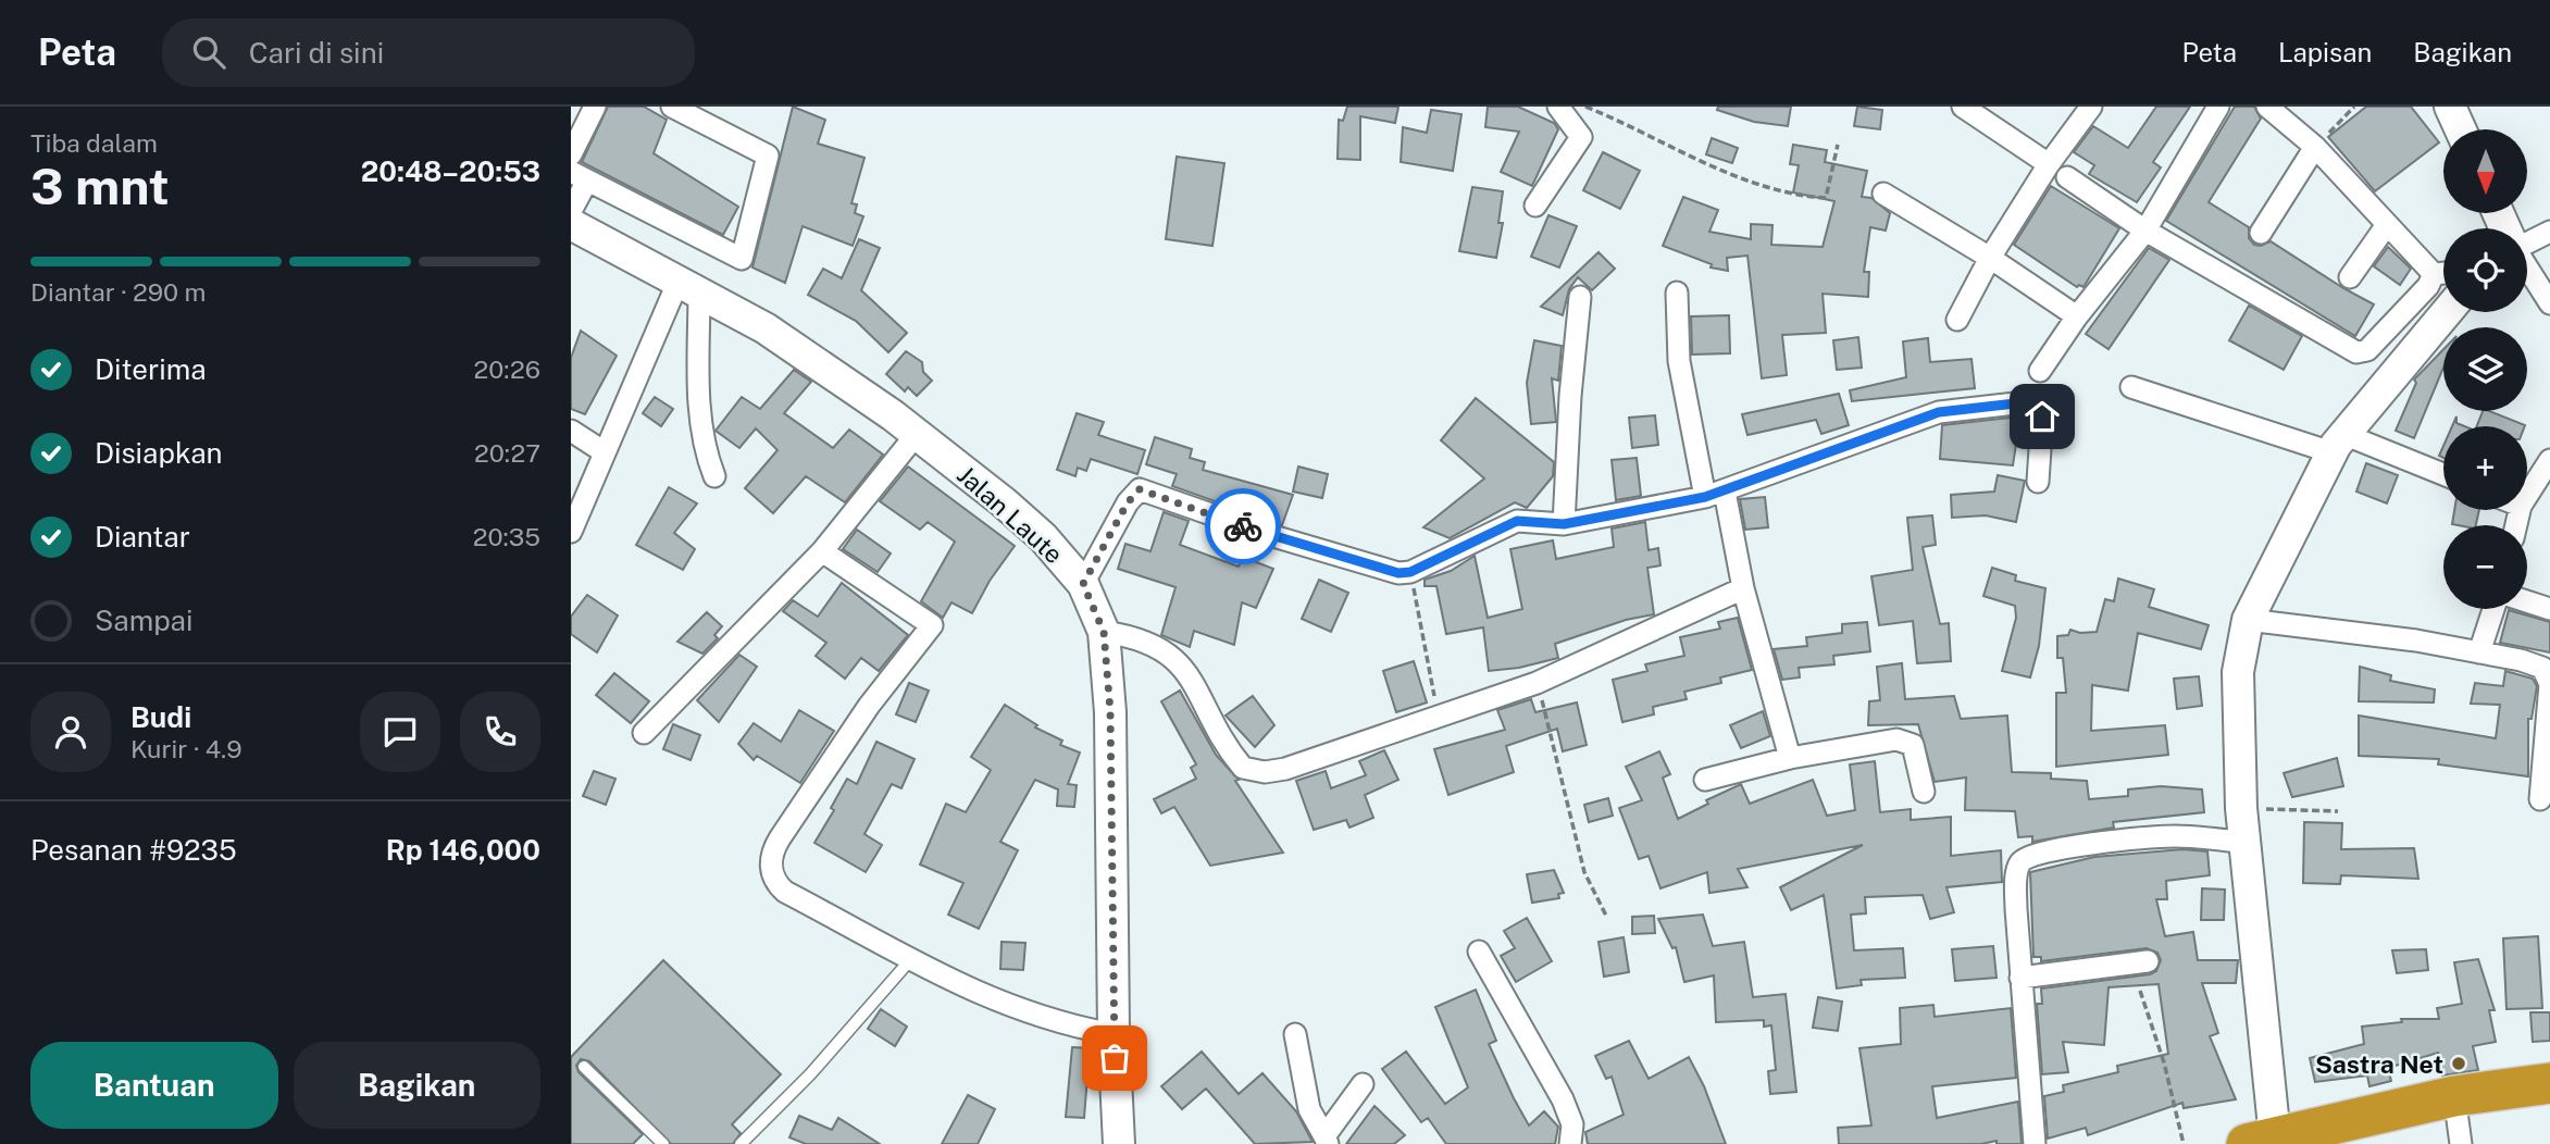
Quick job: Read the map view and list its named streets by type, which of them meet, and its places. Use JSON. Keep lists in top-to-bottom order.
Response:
{
  "streets": {
    "street": ["Jalan Laute"]
  },
  "places": ["Sastra Net"],
  "north": "bottom",
  "page": {
    "header": "Peta",
    "search": "Cari di sini",
    "nav": ["Peta", "Lapisan", "Bagikan"],
    "heading": ["3 mnt", "Tiba dalam", "20:48–20:53"],
    "panel": [
      "Budi",
      "Kurir · 4.9",
      "Pesanan #9235",
      "Rp 146,000"
    ],
    "map_buttons": ["+", "−"],
    "bar": "Diantar · 290 m",
    "list": [
      ["Diterima", "20:26"],
      ["Disiapkan", "20:27"],
      ["Diantar", "20:35"],
      "Sampai"
    ],
    "buttons": ["Bantuan", "Bagikan"]
  }
}
